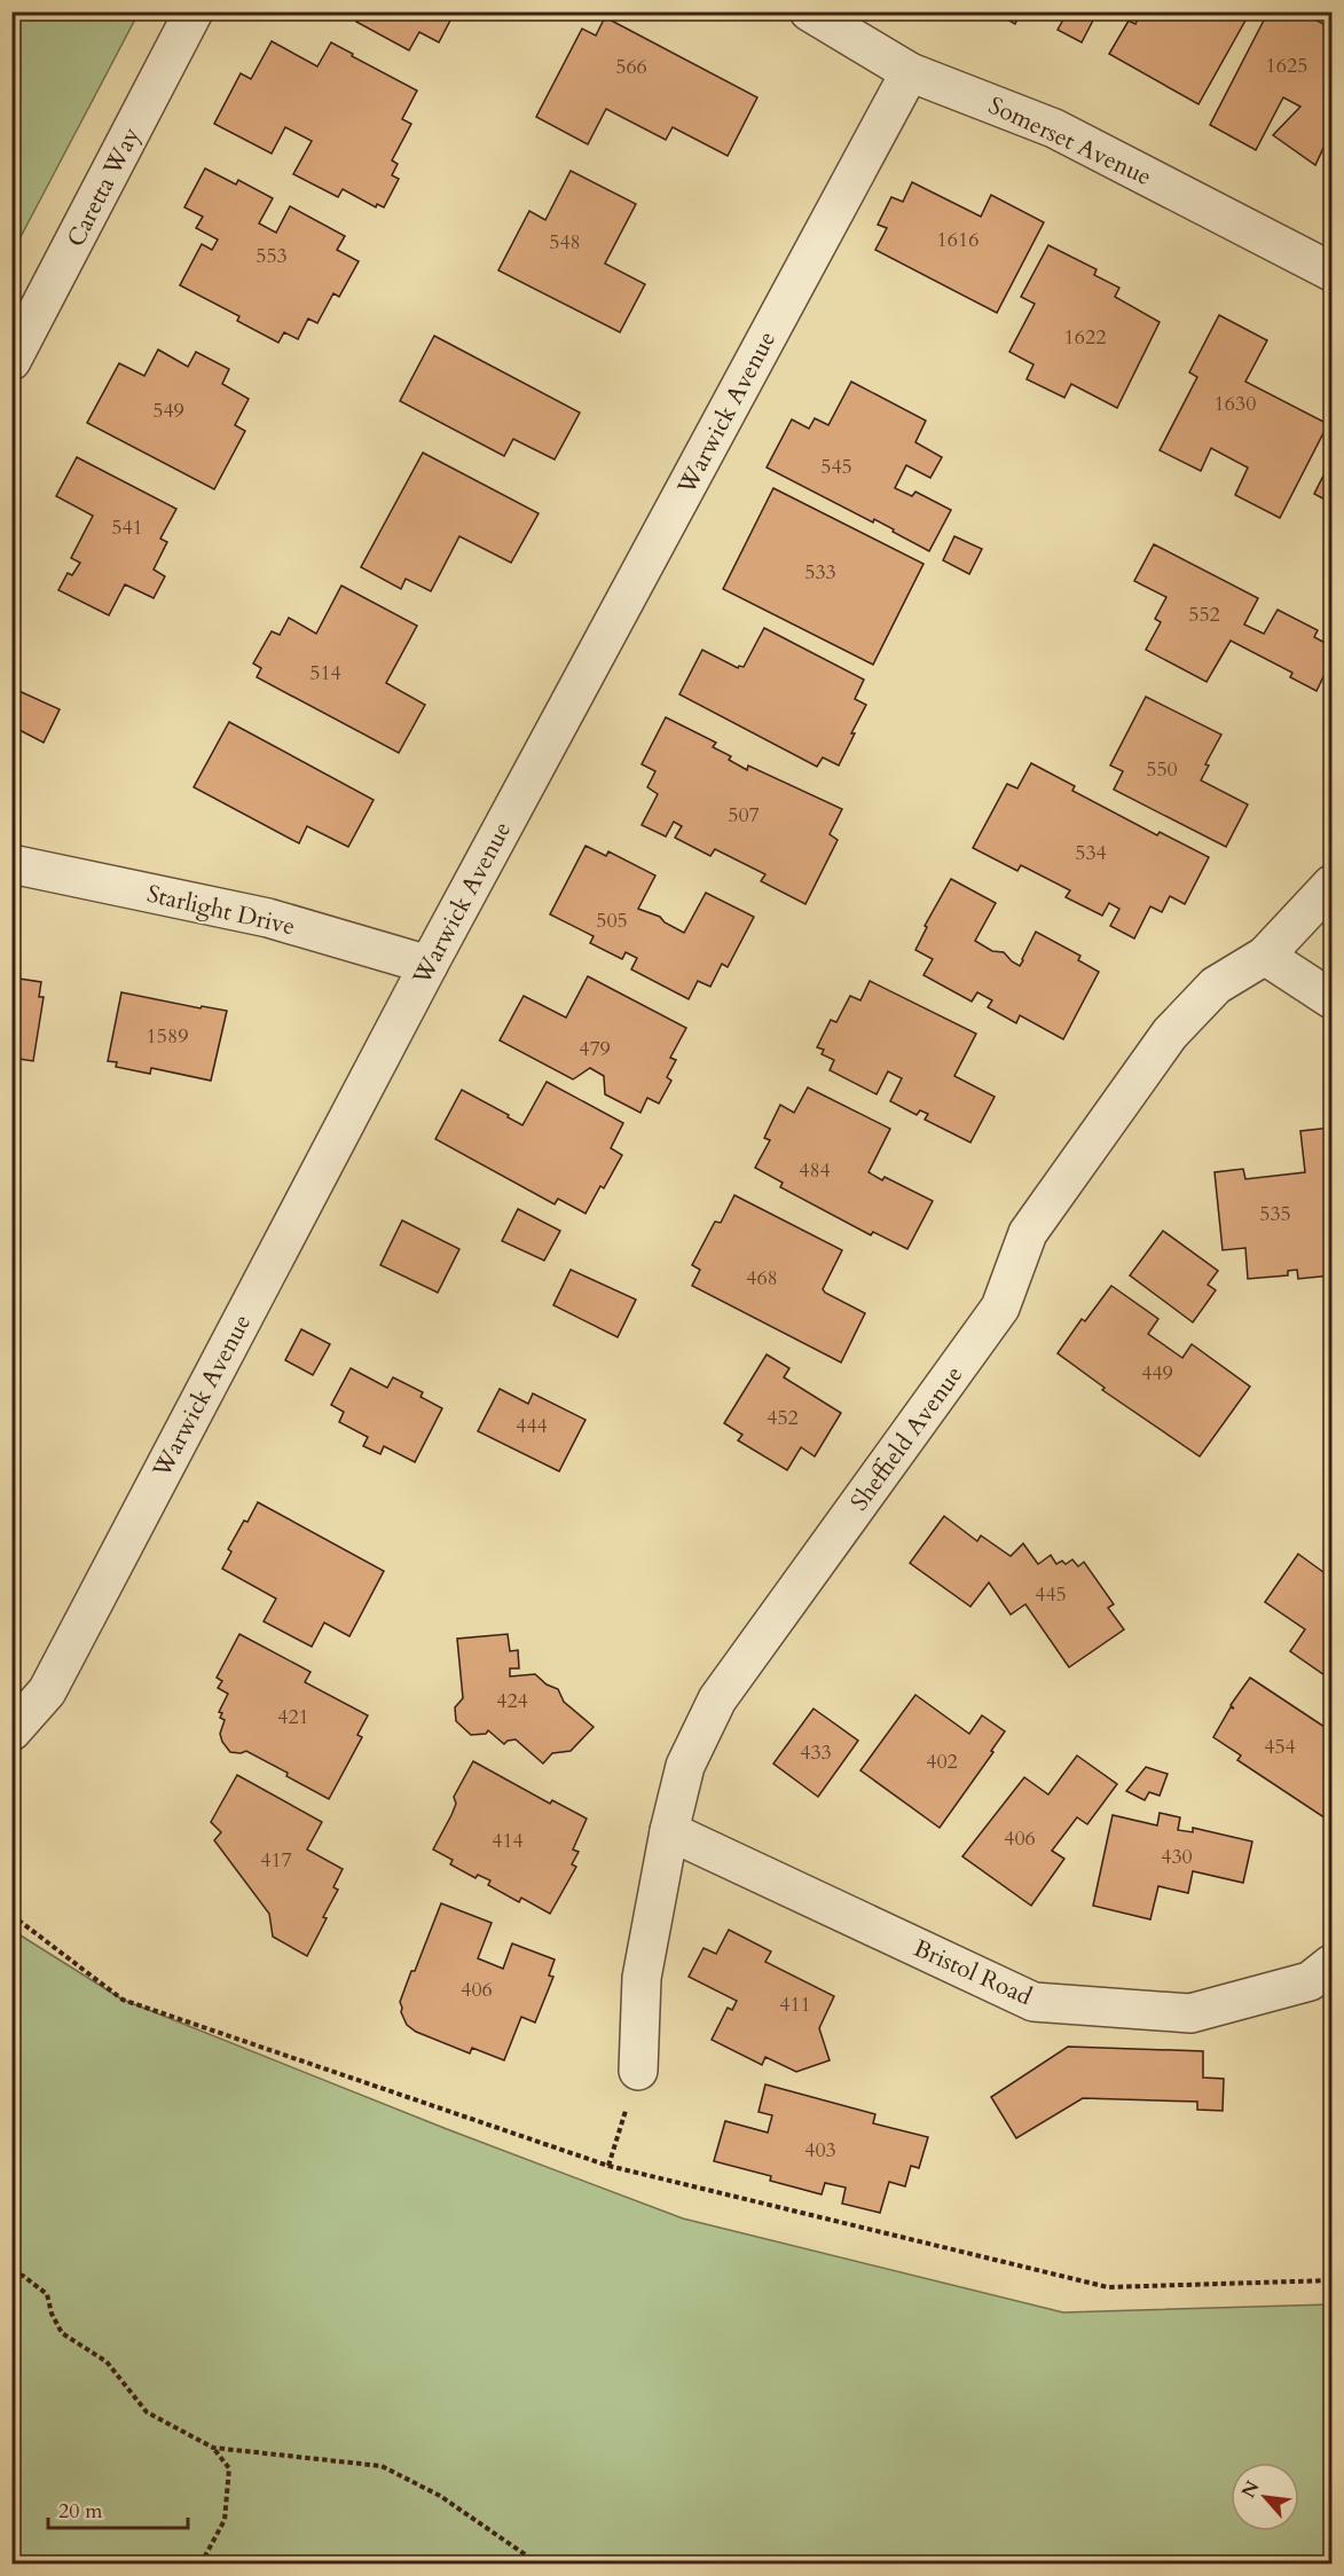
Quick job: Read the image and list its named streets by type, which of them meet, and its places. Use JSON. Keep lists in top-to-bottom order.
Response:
{
  "streets": {
    "street": [
      "Somerset Avenue",
      "Caretta Way",
      "Warwick Avenue",
      "Starlight Drive",
      "Sheffield Avenue",
      "Bristol Road"
    ]
  },
  "crossings": [
    ["Somerset Avenue", "Warwick Avenue"],
    ["Warwick Avenue", "Starlight Drive"],
    ["Sheffield Avenue", "Bristol Road"]
  ],
  "house_numbers": [
    "1625",
    "566",
    "1616",
    "548",
    "553",
    "1622",
    "1630",
    "549",
    "545",
    "541",
    "533",
    "552",
    "514",
    "550",
    "507",
    "534",
    "505",
    "1589",
    "479",
    "484",
    "535",
    "468",
    "449",
    "452",
    "444",
    "445",
    "424",
    "421",
    "454",
    "433",
    "402",
    "406",
    "414",
    "430",
    "417",
    "406",
    "411",
    "403"
  ],
  "scale_bar": "20 m",
  "north": "top left"
}
